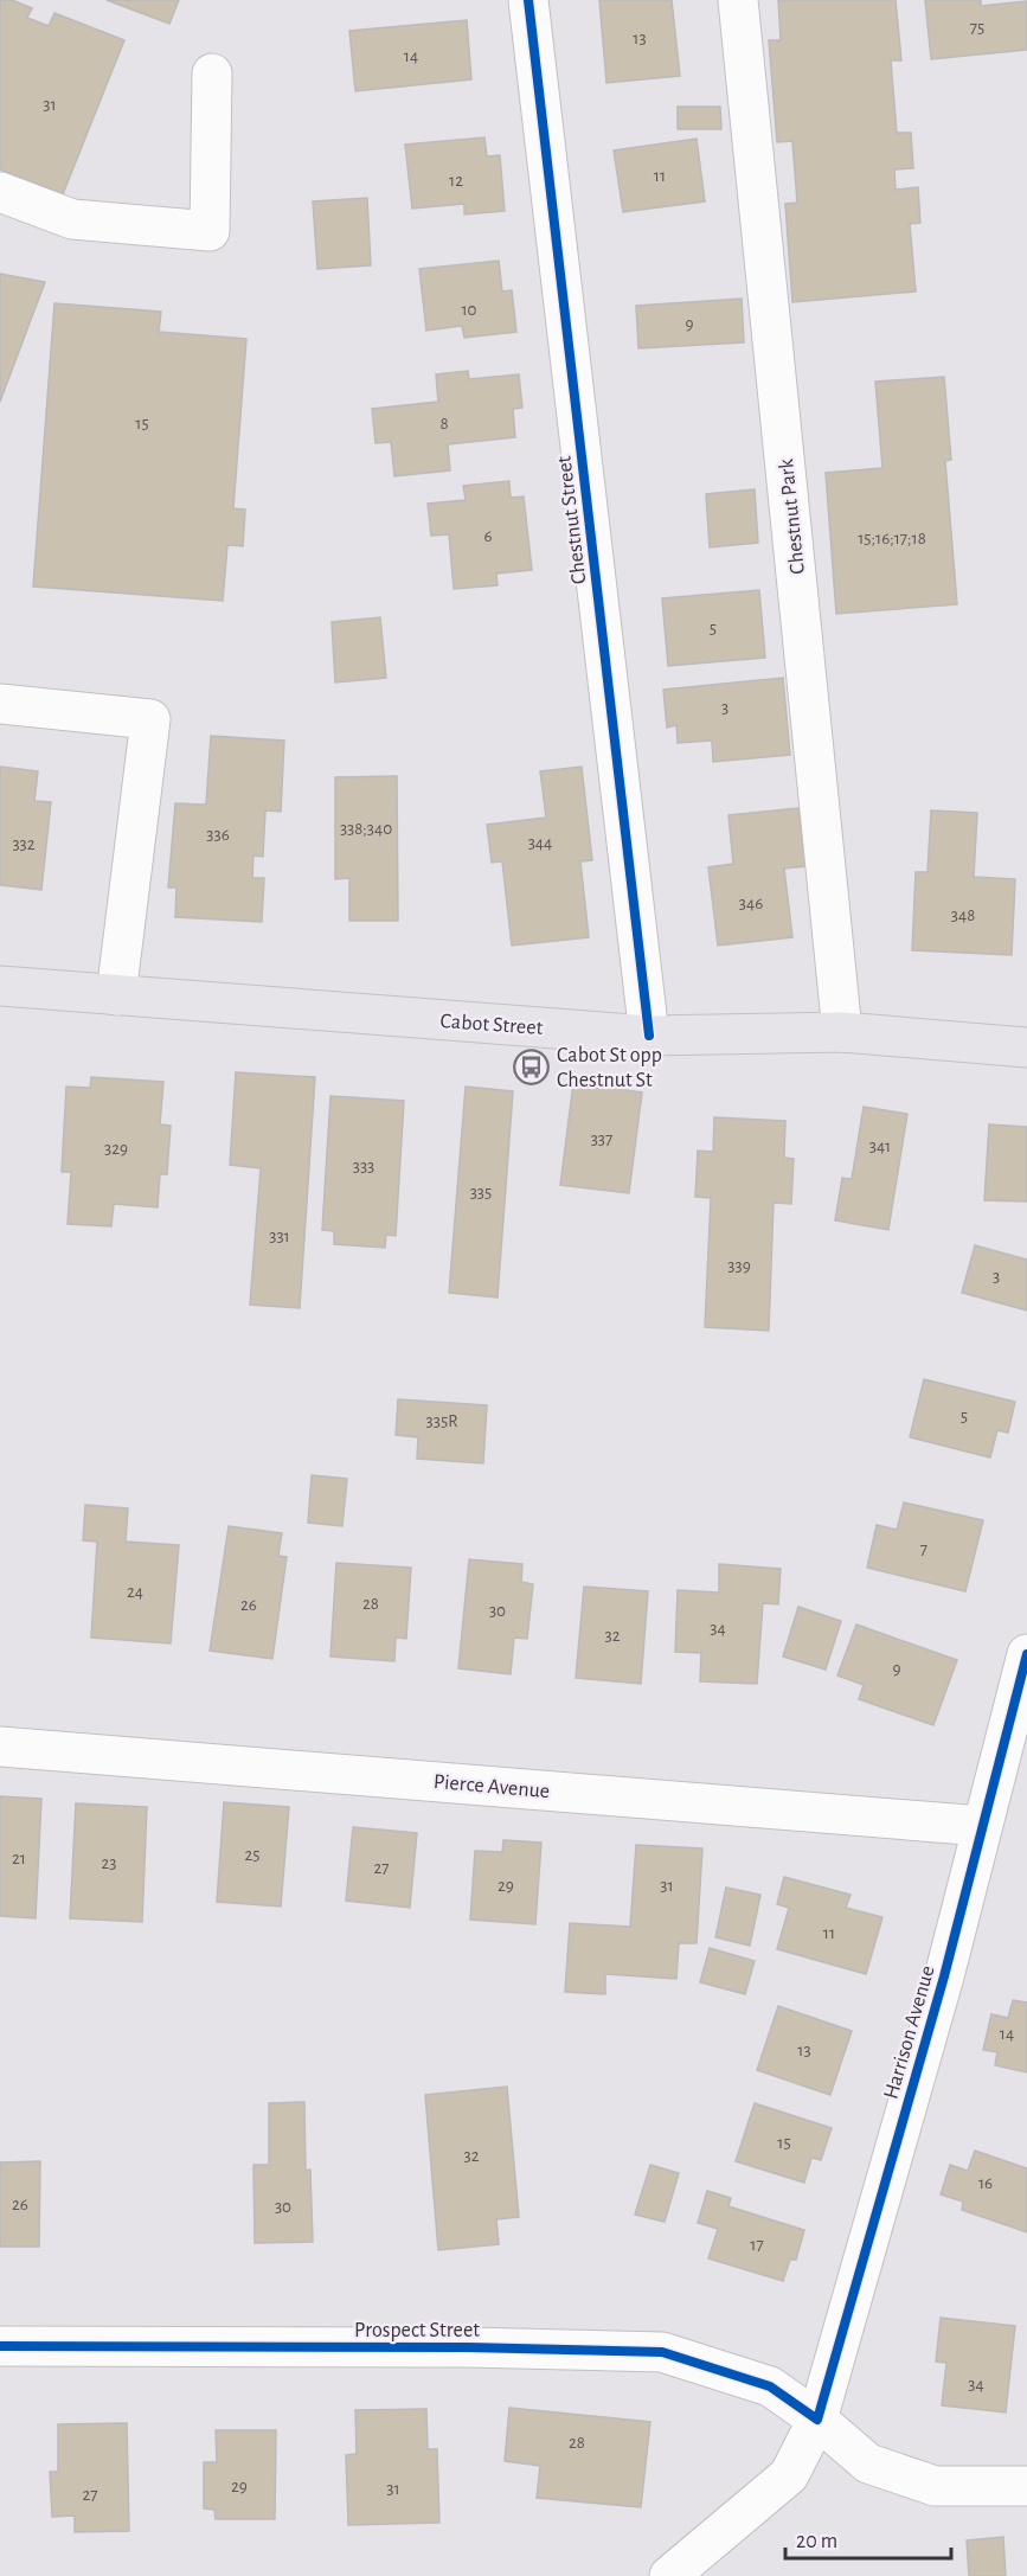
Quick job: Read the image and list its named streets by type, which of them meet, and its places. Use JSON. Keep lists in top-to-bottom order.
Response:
{
  "streets": {
    "main road": ["Cabot Street"],
    "street": [
      "Chestnut Park",
      "Chestnut Street",
      "Pierce Avenue",
      "Harrison Avenue",
      "Prospect Street"
    ]
  },
  "crossings": [
    ["Chestnut Park", "Cabot Street"],
    ["Chestnut Street", "Cabot Street"],
    ["Pierce Avenue", "Harrison Avenue"],
    ["Harrison Avenue", "Prospect Street"]
  ],
  "places": {
    "bus stop": ["Cabot St opp Chestnut St"]
  },
  "house_numbers": [
    "75",
    "13",
    "14",
    "31",
    "11",
    "12",
    "10",
    "9",
    "15",
    "8",
    "6",
    "15;16;17;18",
    "5",
    "3",
    "338;340",
    "336",
    "344",
    "332",
    "346",
    "348",
    "337",
    "341",
    "329",
    "333",
    "335",
    "331",
    "339",
    "3",
    "5",
    "335R",
    "7",
    "24",
    "28",
    "26",
    "30",
    "34",
    "32",
    "9",
    "25",
    "21",
    "23",
    "27",
    "29",
    "31",
    "11",
    "14",
    "13",
    "15",
    "32",
    "16",
    "26",
    "30",
    "17",
    "34",
    "28",
    "29",
    "31",
    "27"
  ],
  "scale_bar": "20 m"
}
